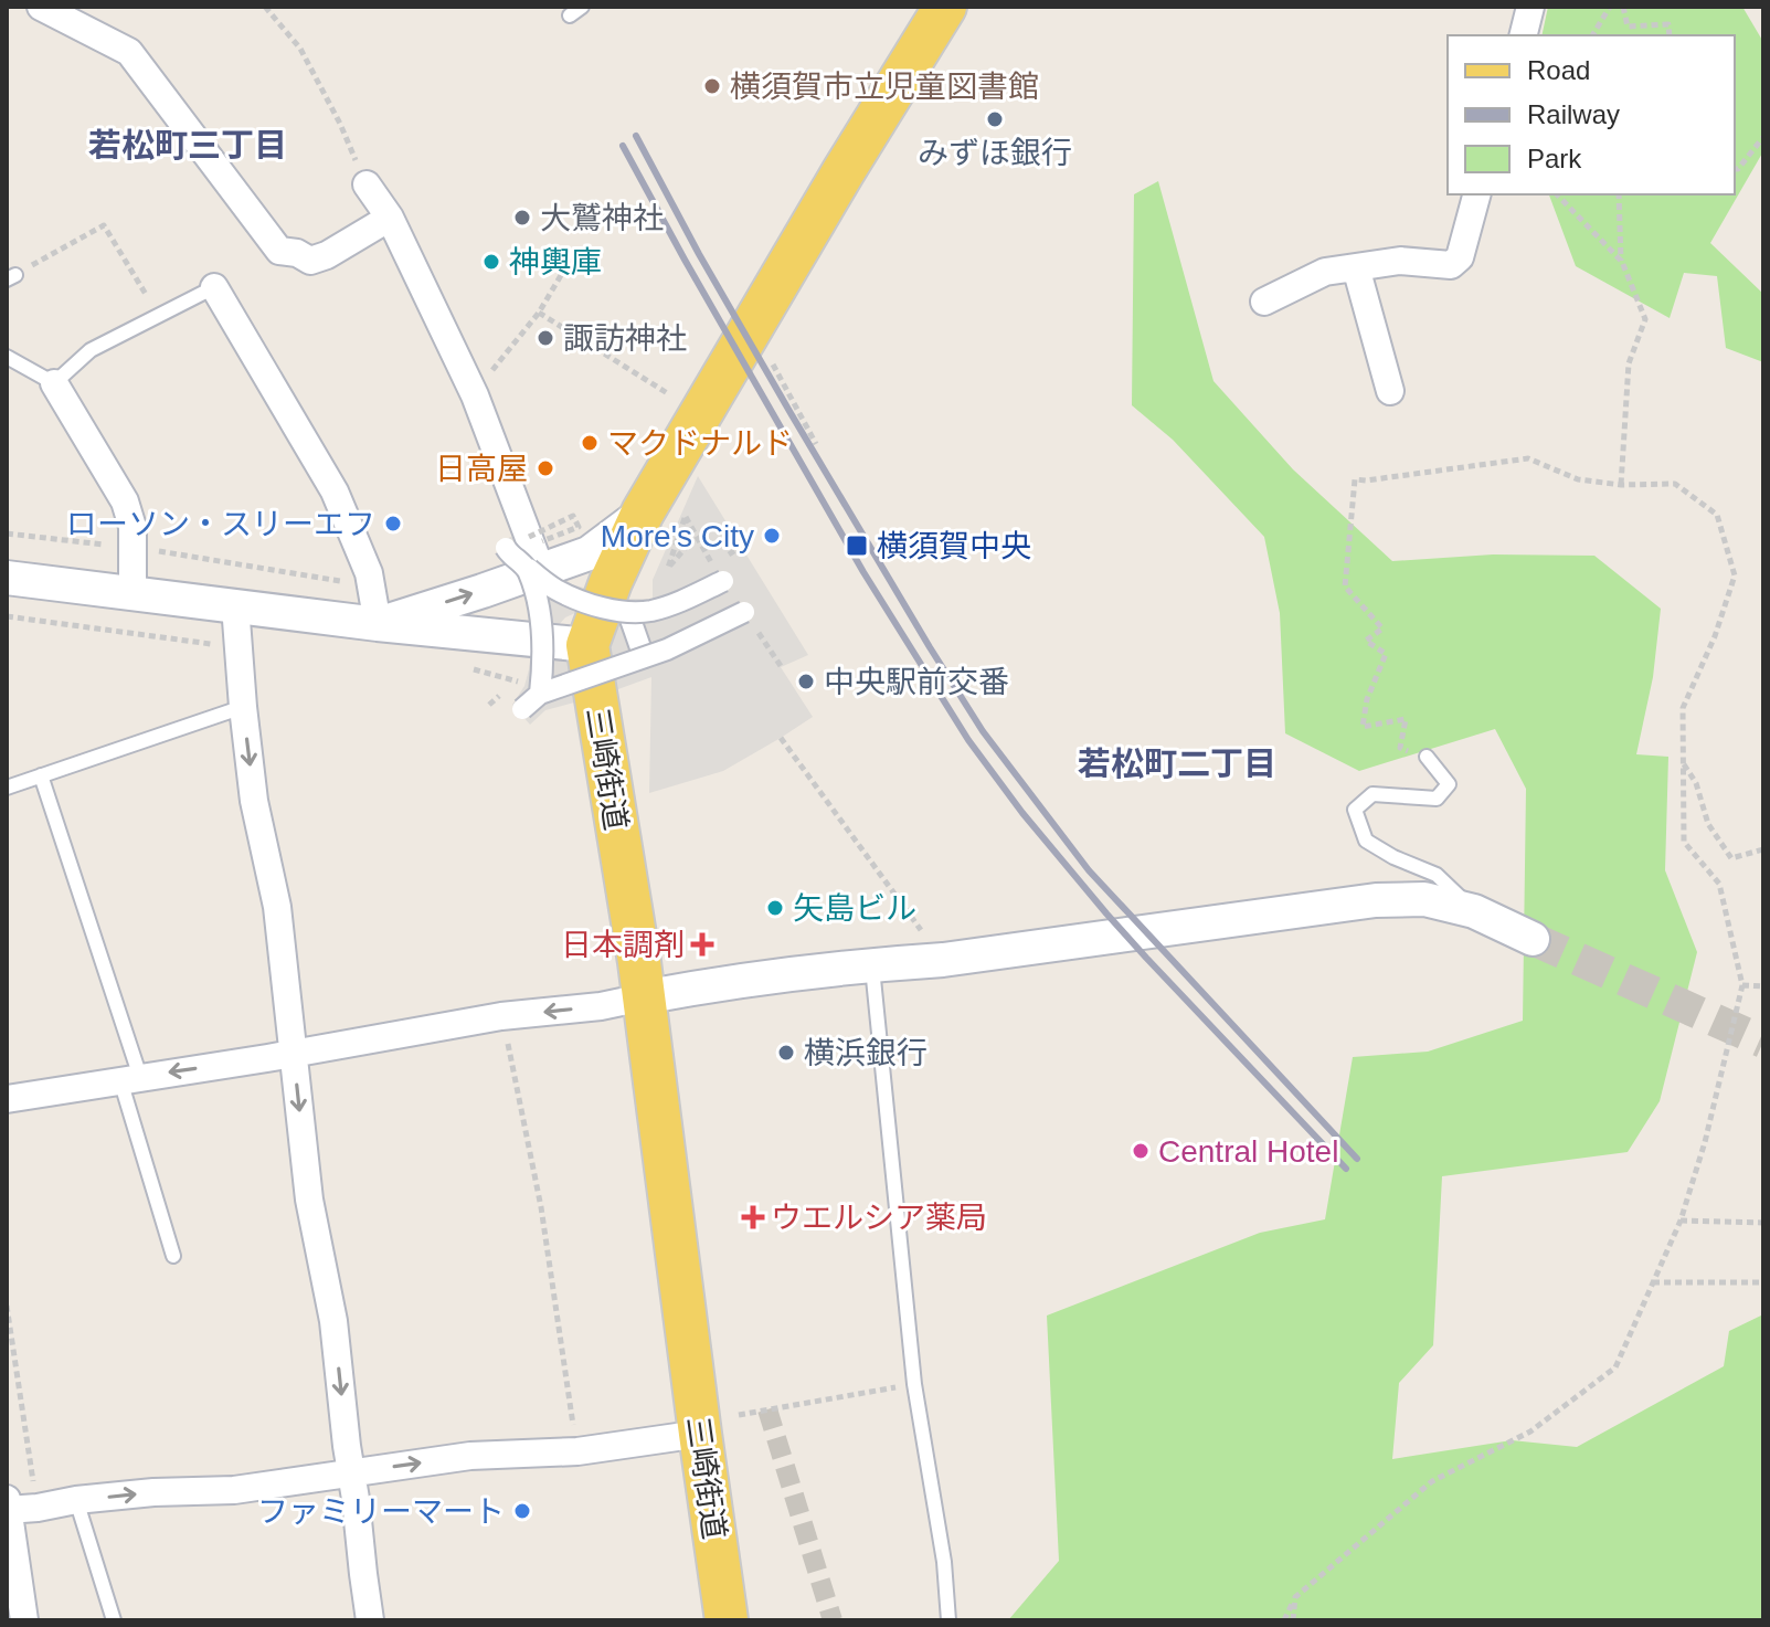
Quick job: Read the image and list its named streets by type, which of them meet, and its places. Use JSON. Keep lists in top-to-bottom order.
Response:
{
  "streets": {
    "main road": ["三崎街道"]
  },
  "districts": ["若松町三丁目", "若松町二丁目"],
  "places": {
    "other": [
      "横須賀市立児童図書館",
      "みずほ銀行",
      "大鷲神社",
      "神輿庫",
      "諏訪神社",
      "マクドナルド",
      "日高屋",
      "ローソン・スリーエフ",
      "More's City",
      "中央駅前交番",
      "矢島ビル",
      "横浜銀行",
      "Central Hotel",
      "ファミリーマート"
    ],
    "transit": ["横須賀中央"],
    "health": ["日本調剤", "ウエルシア薬局"]
  },
  "legend": ["Road", "Railway", "Park"]
}
